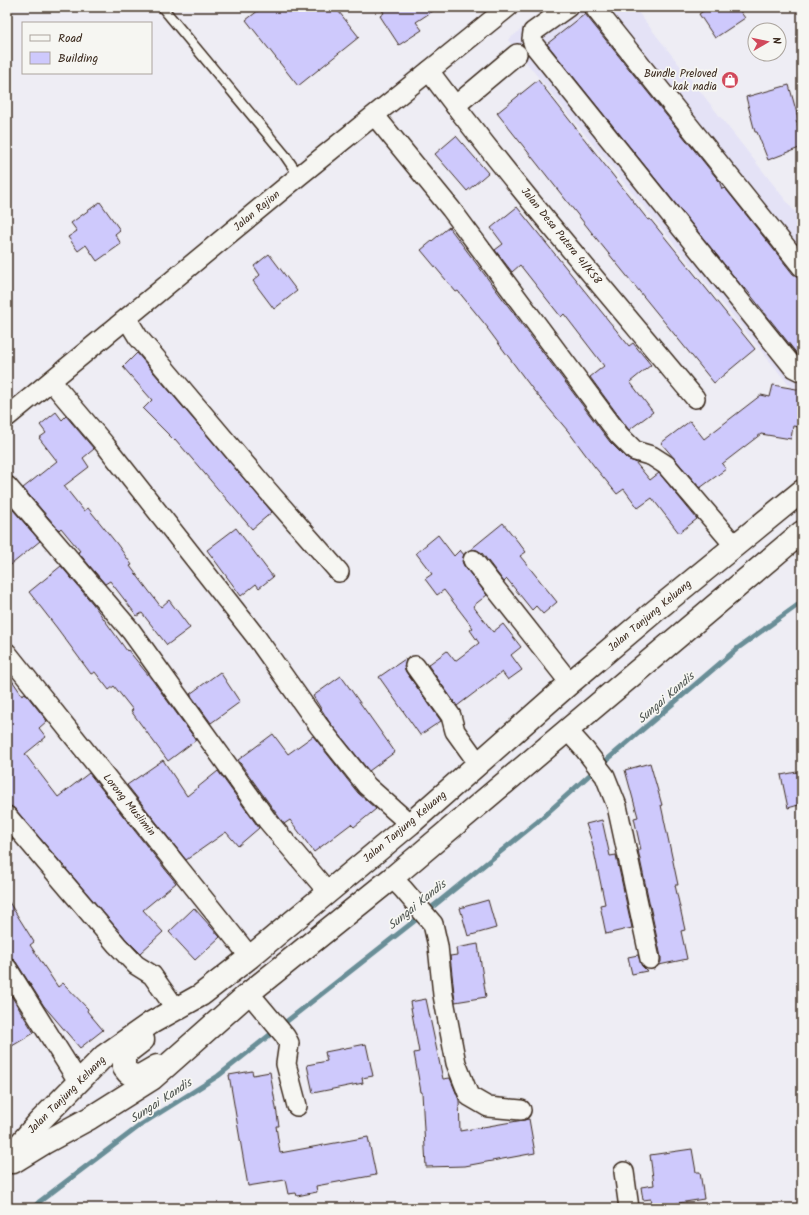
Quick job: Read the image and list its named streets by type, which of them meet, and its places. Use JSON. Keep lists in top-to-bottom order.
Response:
{
  "streets": {
    "main road": ["Jalan Tanjung Keluang"],
    "street": ["Jalan Rajion", "Jalan Desa Putera 41/KS8", "Lorong Muslimin"]
  },
  "crossings": [
    ["Jalan Rajion", "Jalan Desa Putera 41/KS8"],
    ["Jalan Tanjung Keluang", "Lorong Muslimin"]
  ],
  "water": ["Sungai Kandis"],
  "places": {
    "shop": ["Bundle Preloved kak nadia"]
  },
  "legend": ["Road", "Building"],
  "north": "right"
}
